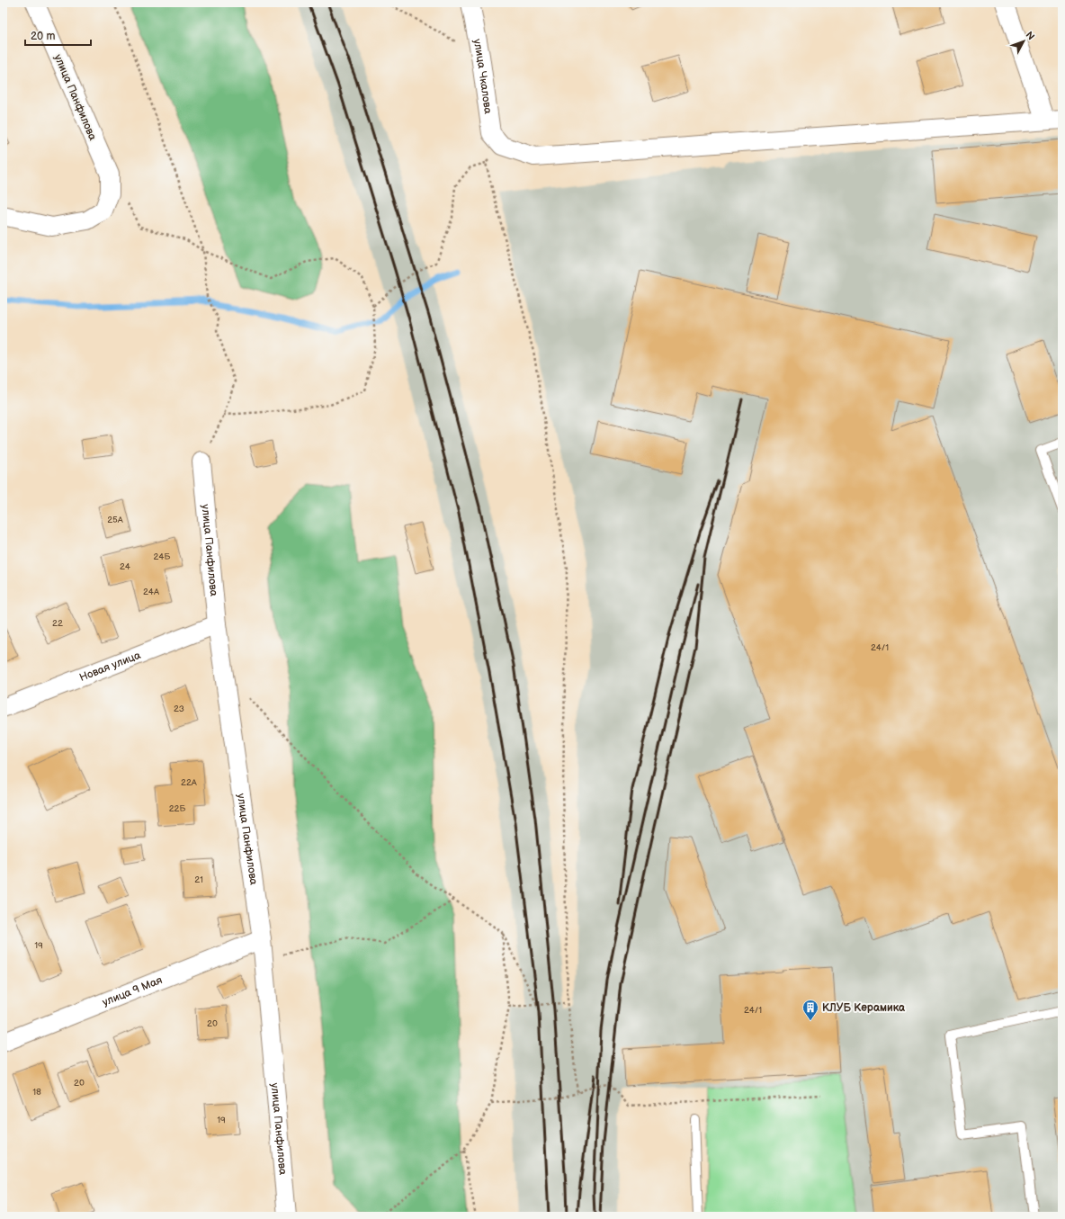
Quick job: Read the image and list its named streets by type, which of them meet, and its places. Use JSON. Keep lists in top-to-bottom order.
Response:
{
  "streets": {
    "street": [
      "улица Чкалова",
      "улица Панфилова",
      "Новая улица",
      "улица 9 Мая"
    ]
  },
  "crossings": [
    ["улица Панфилова", "Новая улица"],
    ["улица Панфилова", "улица 9 Мая"]
  ],
  "places": {
    "building": ["КЛУБ Керамика"]
  },
  "house_numbers": [
    "25А",
    "24Б",
    "24",
    "24А",
    "22",
    "24/1",
    "23",
    "22А",
    "22Б",
    "21",
    "19",
    "24/1",
    "20",
    "20",
    "18",
    "19"
  ],
  "scale_bar": "20 m",
  "north": "top right"
}
